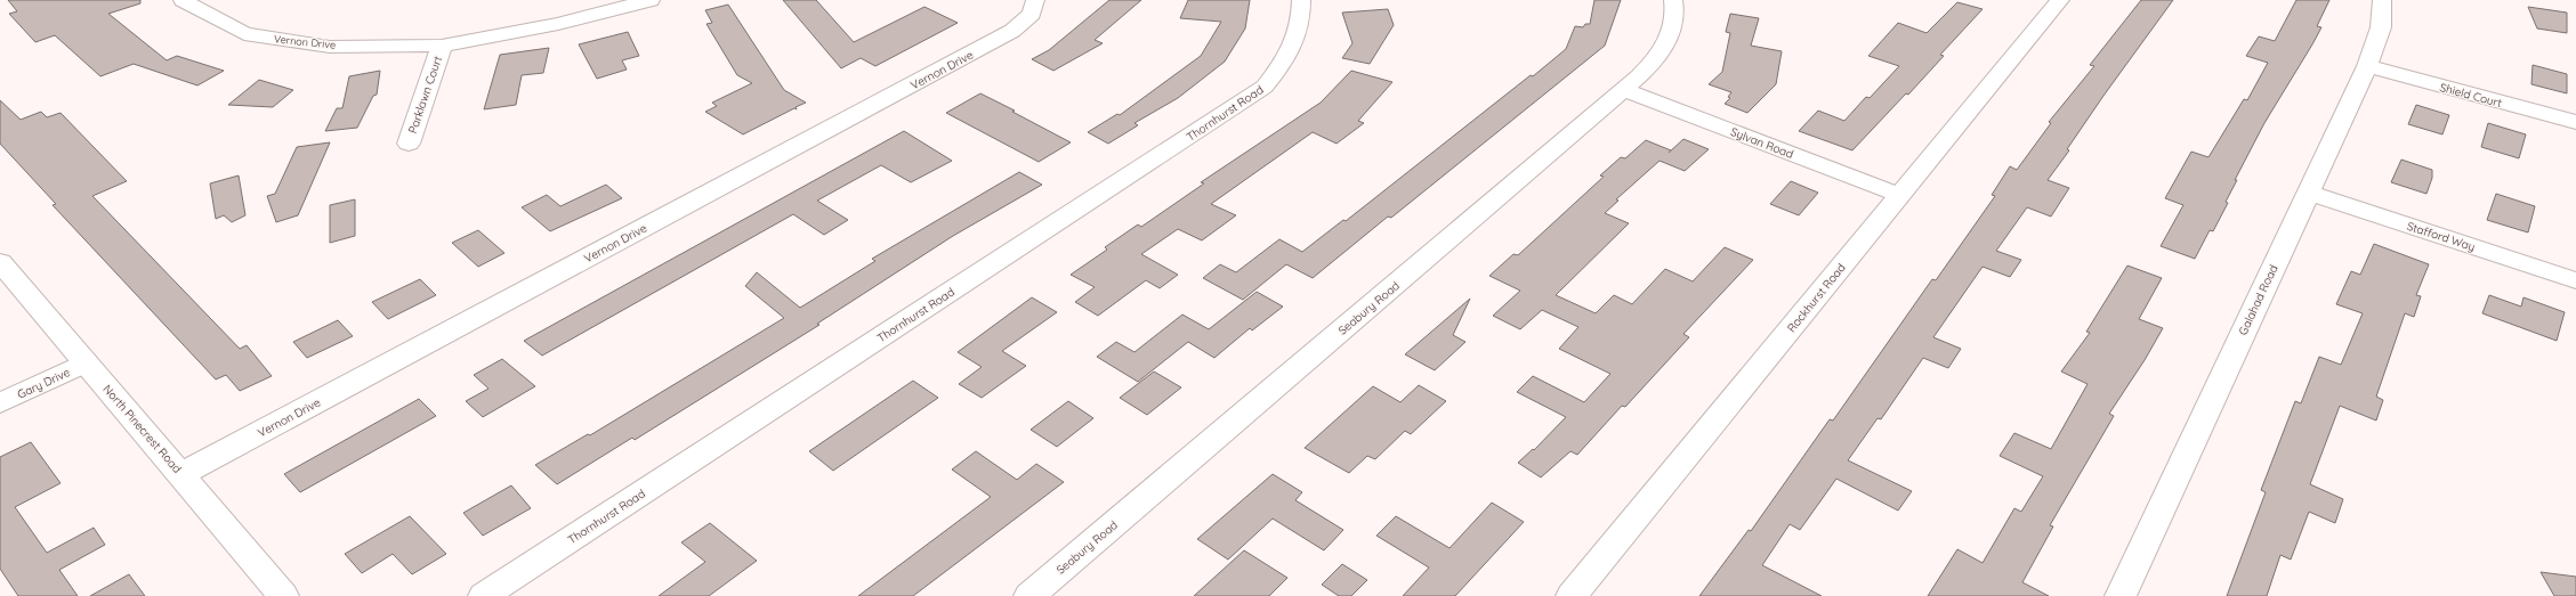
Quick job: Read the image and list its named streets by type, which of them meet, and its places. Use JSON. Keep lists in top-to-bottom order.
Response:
{
  "streets": {
    "street": [
      "Vernon Drive",
      "Parklawn Court",
      "Shield Court",
      "Thornhurst Road",
      "Sylvan Road",
      "Stafford Way",
      "Rockhurst Road",
      "Galahad Road",
      "Seabury Road",
      "Gary Drive",
      "North Pinecrest Road"
    ]
  },
  "crossings": [
    ["Vernon Drive", "Parklawn Court"],
    ["Vernon Drive", "North Pinecrest Road"],
    ["Shield Court", "Galahad Road"],
    ["Sylvan Road", "Rockhurst Road"],
    ["Sylvan Road", "Seabury Road"],
    ["Stafford Way", "Galahad Road"],
    ["Gary Drive", "North Pinecrest Road"]
  ]
}
